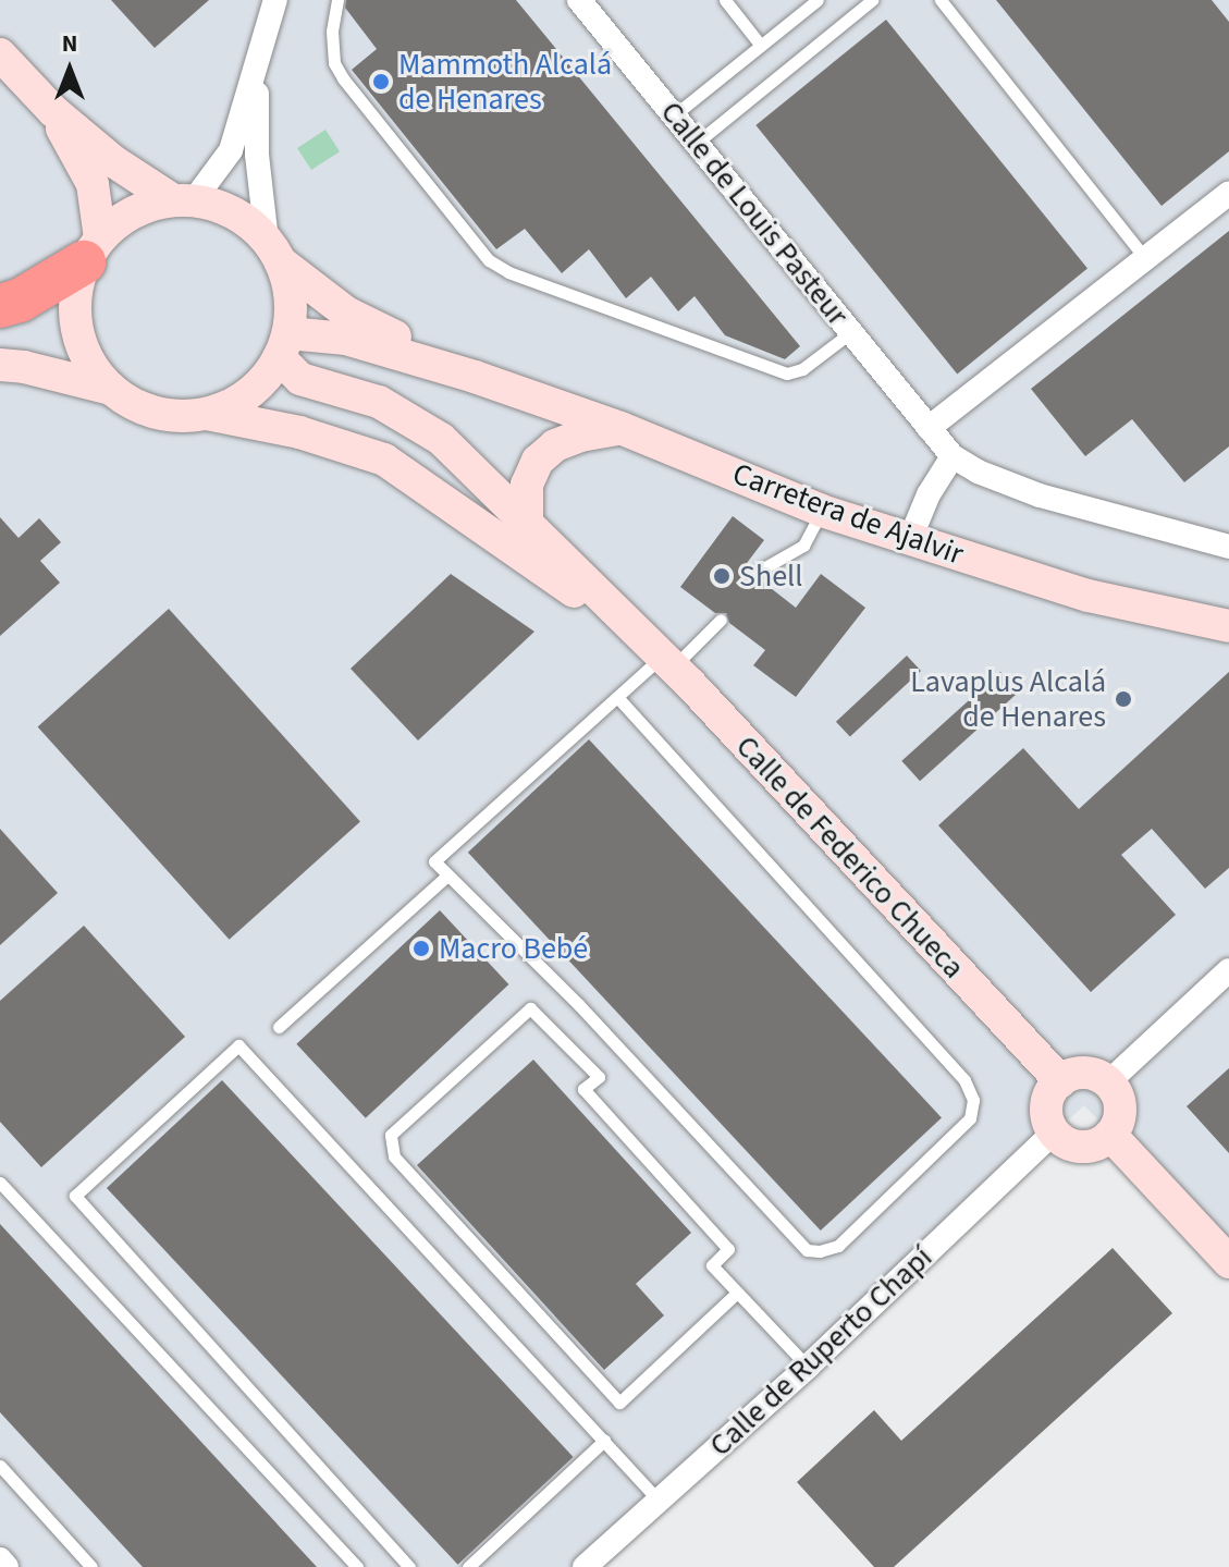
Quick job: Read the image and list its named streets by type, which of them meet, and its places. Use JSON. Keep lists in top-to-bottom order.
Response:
{
  "streets": {
    "street": [
      "Calle de Louis Pasteur",
      "Carretera de Ajalvir",
      "Calle de Federico Chueca",
      "Calle de Ruperto Chapí"
    ]
  },
  "crossings": [
    ["Calle de Federico Chueca", "Calle de Ruperto Chapí"]
  ],
  "places": [
    "Mammoth Alcalá de Henares",
    "Shell",
    "Lavaplus Alcalá de Henares",
    "Macro Bebé"
  ],
  "north": "top"
}
